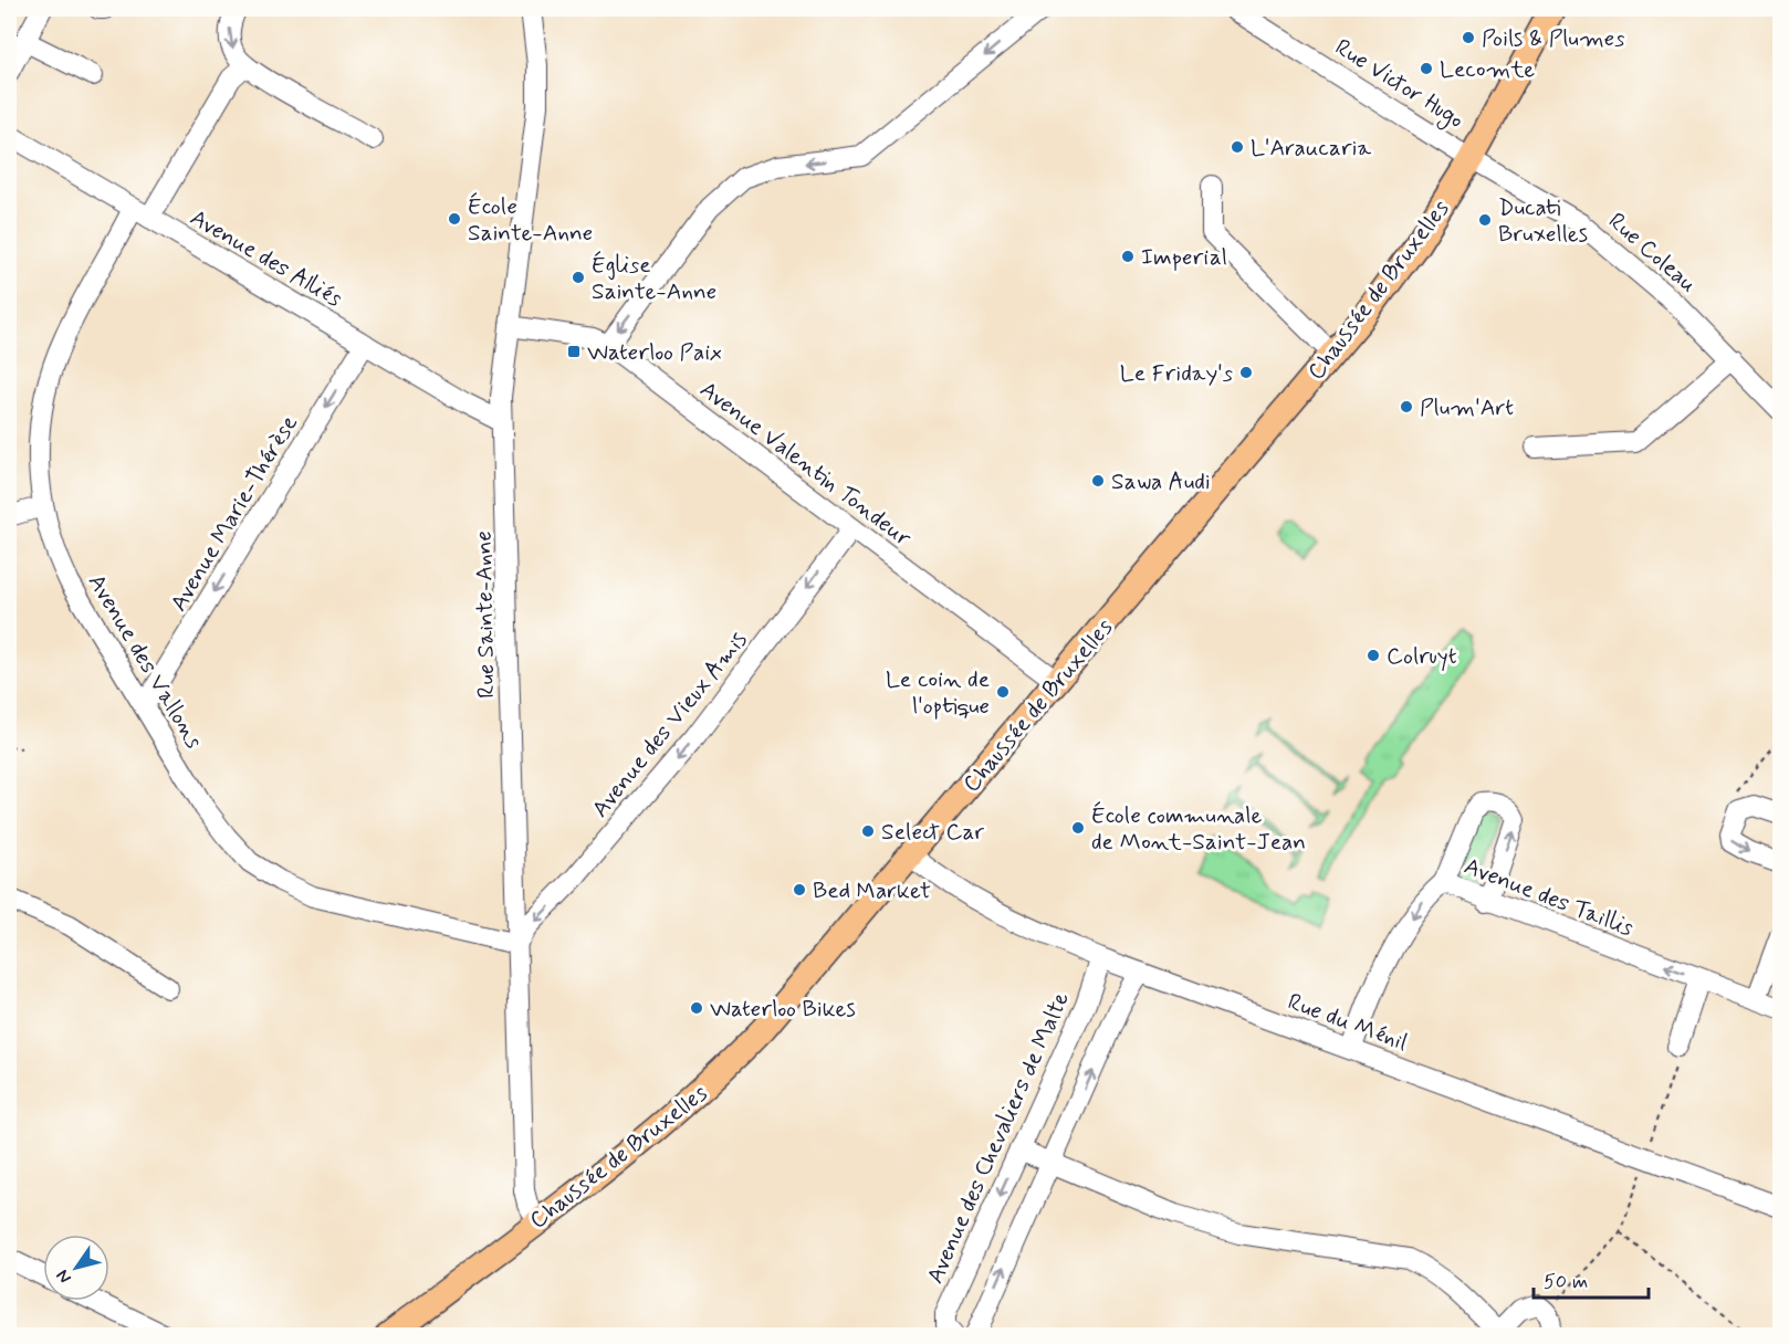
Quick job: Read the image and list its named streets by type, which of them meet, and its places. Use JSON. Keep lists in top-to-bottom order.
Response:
{
  "streets": {
    "main road": ["Chaussée de Bruxelles"],
    "street": [
      "Rue Victor Hugo",
      "Rue Coleau",
      "Avenue des Alliés",
      "Avenue Valentin Tondeur",
      "Avenue Marie-Thérèse",
      "Rue Sainte-Anne",
      "Avenue des Vallons",
      "Avenue des Vieux Amis",
      "Avenue des Taillis",
      "Rue du Ménil",
      "Avenue des Chevaliers de Malte"
    ]
  },
  "crossings": [
    ["Rue Victor Hugo", "Rue Coleau"],
    ["Rue Victor Hugo", "Chaussée de Bruxelles"],
    ["Rue Coleau", "Chaussée de Bruxelles"],
    ["Avenue des Alliés", "Avenue Marie-Thérèse"],
    ["Avenue des Alliés", "Rue Sainte-Anne"],
    ["Avenue des Alliés", "Avenue des Vallons"],
    ["Chaussée de Bruxelles", "Avenue Valentin Tondeur"],
    ["Chaussée de Bruxelles", "Rue Sainte-Anne"],
    ["Chaussée de Bruxelles", "Rue du Ménil"],
    ["Avenue Valentin Tondeur", "Rue Sainte-Anne"],
    ["Avenue Valentin Tondeur", "Avenue des Vieux Amis"],
    ["Avenue Marie-Thérèse", "Avenue des Vallons"],
    ["Rue Sainte-Anne", "Avenue des Vallons"],
    ["Rue Sainte-Anne", "Avenue des Vieux Amis"],
    ["Avenue des Vallons", "Avenue des Vieux Amis"],
    ["Avenue des Taillis", "Rue du Ménil"],
    ["Rue du Ménil", "Avenue des Chevaliers de Malte"]
  ],
  "one_way": ["Avenue Marie-Thérèse", "Avenue des Vieux Amis"],
  "places": {
    "other": [
      "Poils & Plumes",
      "Lecomte",
      "L'Araucaria",
      "École Sainte-Anne",
      "Ducati Bruxelles",
      "Imperial",
      "Église Sainte-Anne",
      "Le Friday's",
      "Plum'Art",
      "Sawa Audi",
      "Colruyt",
      "Le coin de l'optique",
      "École communale de Mont-Saint-Jean",
      "Select Car",
      "Bed Market",
      "Waterloo Bikes"
    ],
    "transit": ["Waterloo Paix"]
  },
  "scale_bar": "50 m",
  "north": "bottom left"
}
